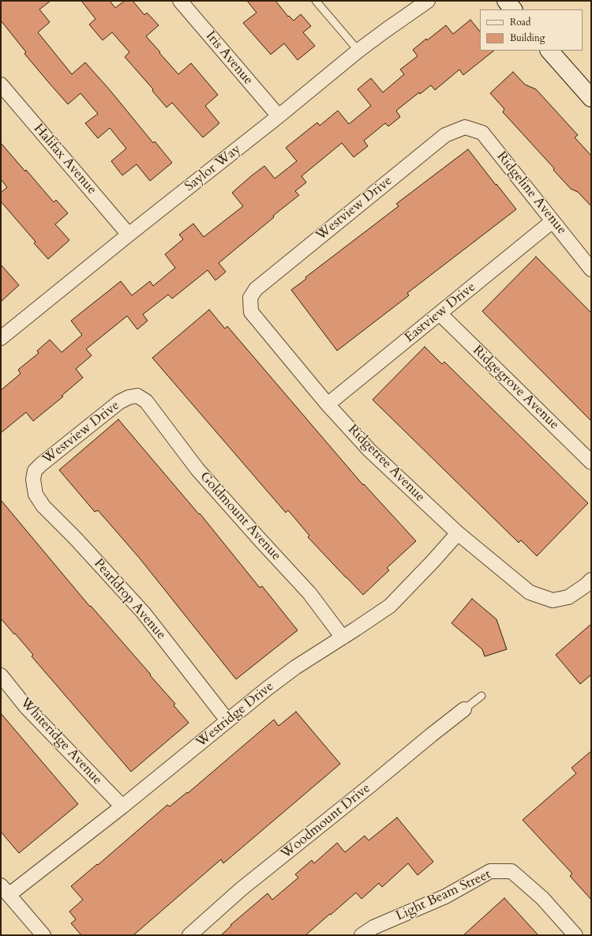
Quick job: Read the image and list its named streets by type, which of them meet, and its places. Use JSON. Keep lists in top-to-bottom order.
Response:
{
  "streets": {
    "street": [
      "Iris Avenue",
      "Halifax Avenue",
      "Saylor Way",
      "Ridgeline Avenue",
      "Westview Drive",
      "Eastview Drive",
      "Ridgegrove Avenue",
      "Ridgetree Avenue",
      "Goldmount Avenue",
      "Pearldrop Avenue",
      "Westridge Drive",
      "Whiteridge Avenue",
      "Woodmount Drive",
      "Light Beam Street"
    ]
  },
  "crossings": [
    ["Iris Avenue", "Saylor Way"],
    ["Halifax Avenue", "Saylor Way"],
    ["Ridgeline Avenue", "Westview Drive"],
    ["Ridgeline Avenue", "Eastview Drive"],
    ["Westview Drive", "Ridgetree Avenue"],
    ["Westview Drive", "Goldmount Avenue"],
    ["Westview Drive", "Pearldrop Avenue"],
    ["Eastview Drive", "Ridgegrove Avenue"],
    ["Eastview Drive", "Ridgetree Avenue"],
    ["Ridgetree Avenue", "Westridge Drive"],
    ["Goldmount Avenue", "Westridge Drive"],
    ["Pearldrop Avenue", "Westridge Drive"],
    ["Westridge Drive", "Whiteridge Avenue"]
  ],
  "legend": ["Road", "Building"]
}
